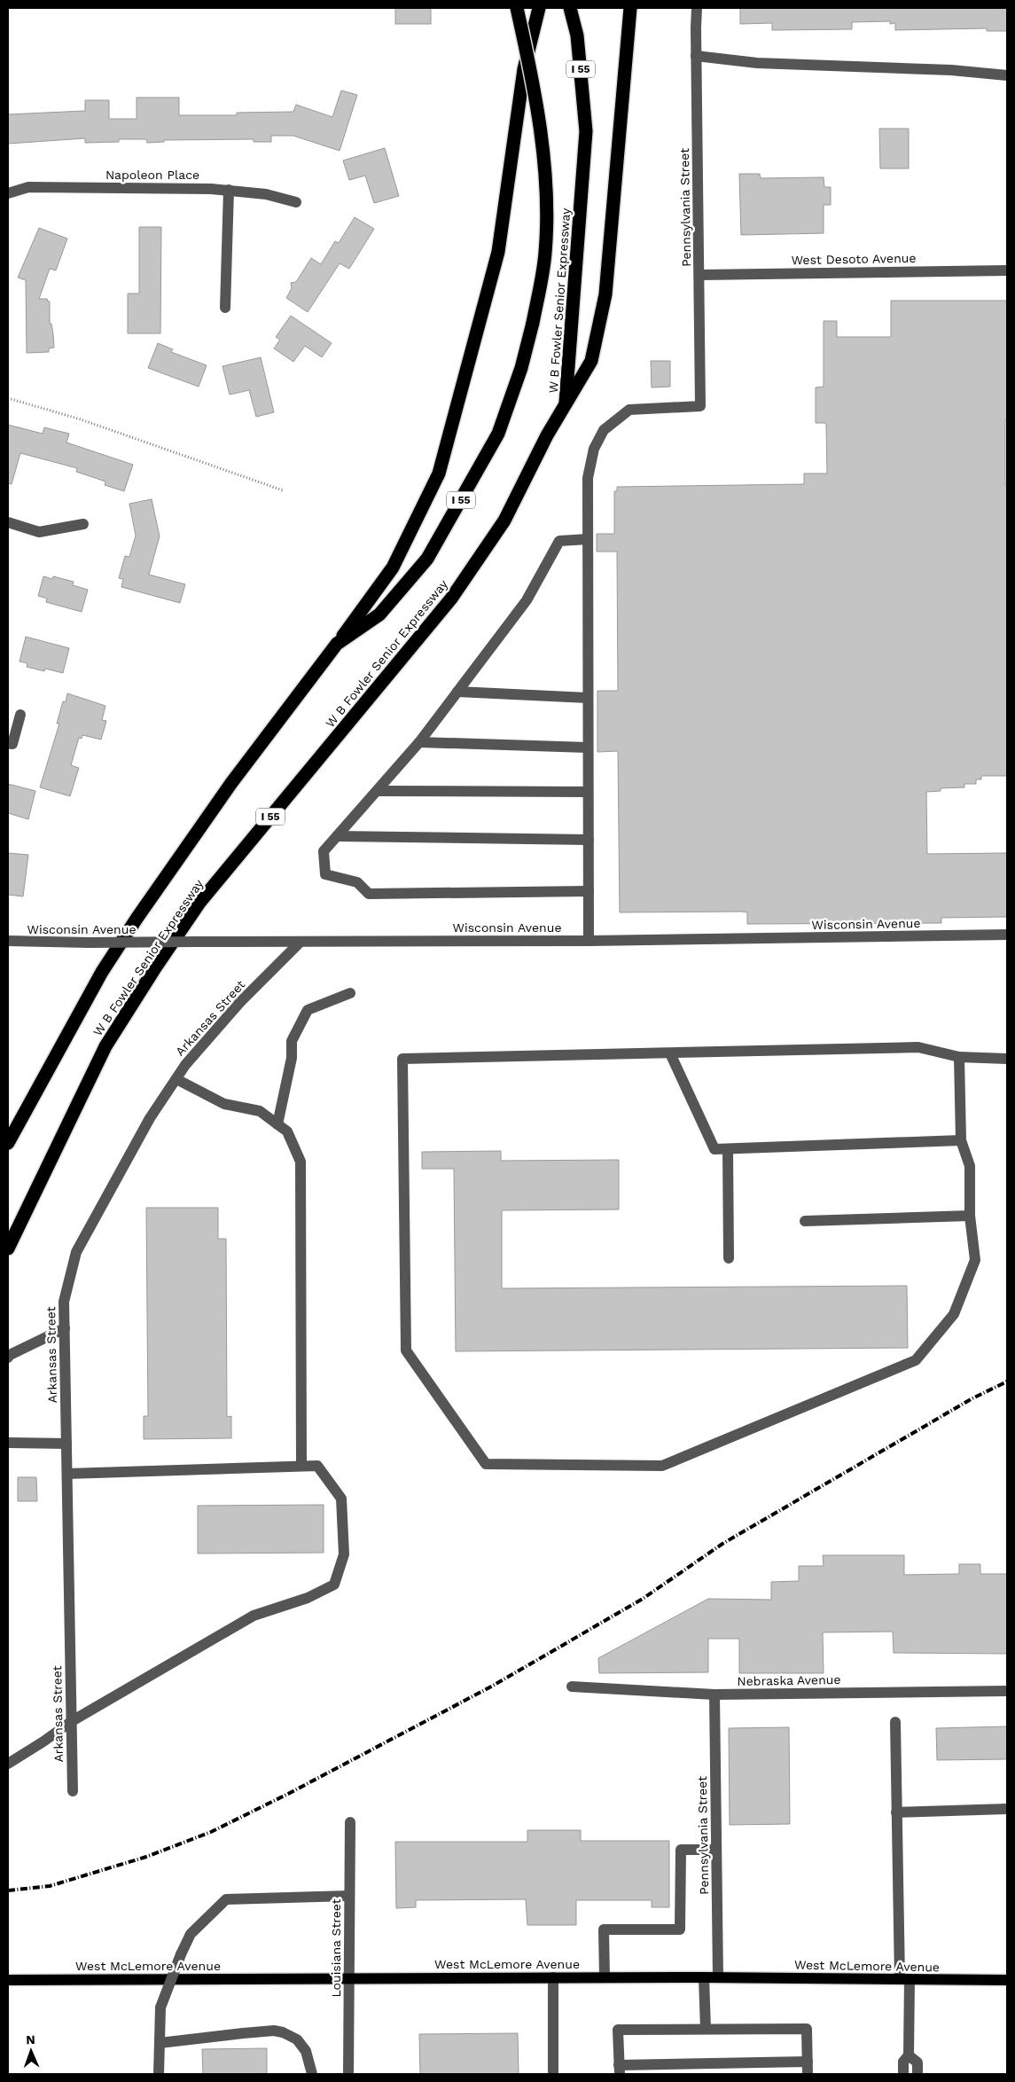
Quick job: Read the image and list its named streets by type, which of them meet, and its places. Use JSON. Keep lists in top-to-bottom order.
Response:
{
  "streets": {
    "highway": ["I 55", "W B Fowler Senior Expressway"],
    "main road": ["West McLemore Avenue"],
    "street": [
      "Napoleon Place",
      "Pennsylvania Street",
      "West Desoto Avenue",
      "Wisconsin Avenue",
      "Arkansas Street",
      "Nebraska Avenue",
      "Louisiana Street"
    ]
  },
  "crossings": [
    ["Pennsylvania Street", "West Desoto Avenue"],
    ["Pennsylvania Street", "Nebraska Avenue"],
    ["Pennsylvania Street", "West McLemore Avenue"],
    ["Wisconsin Avenue", "Arkansas Street"],
    ["Louisiana Street", "West McLemore Avenue"]
  ],
  "north": "top"
}
